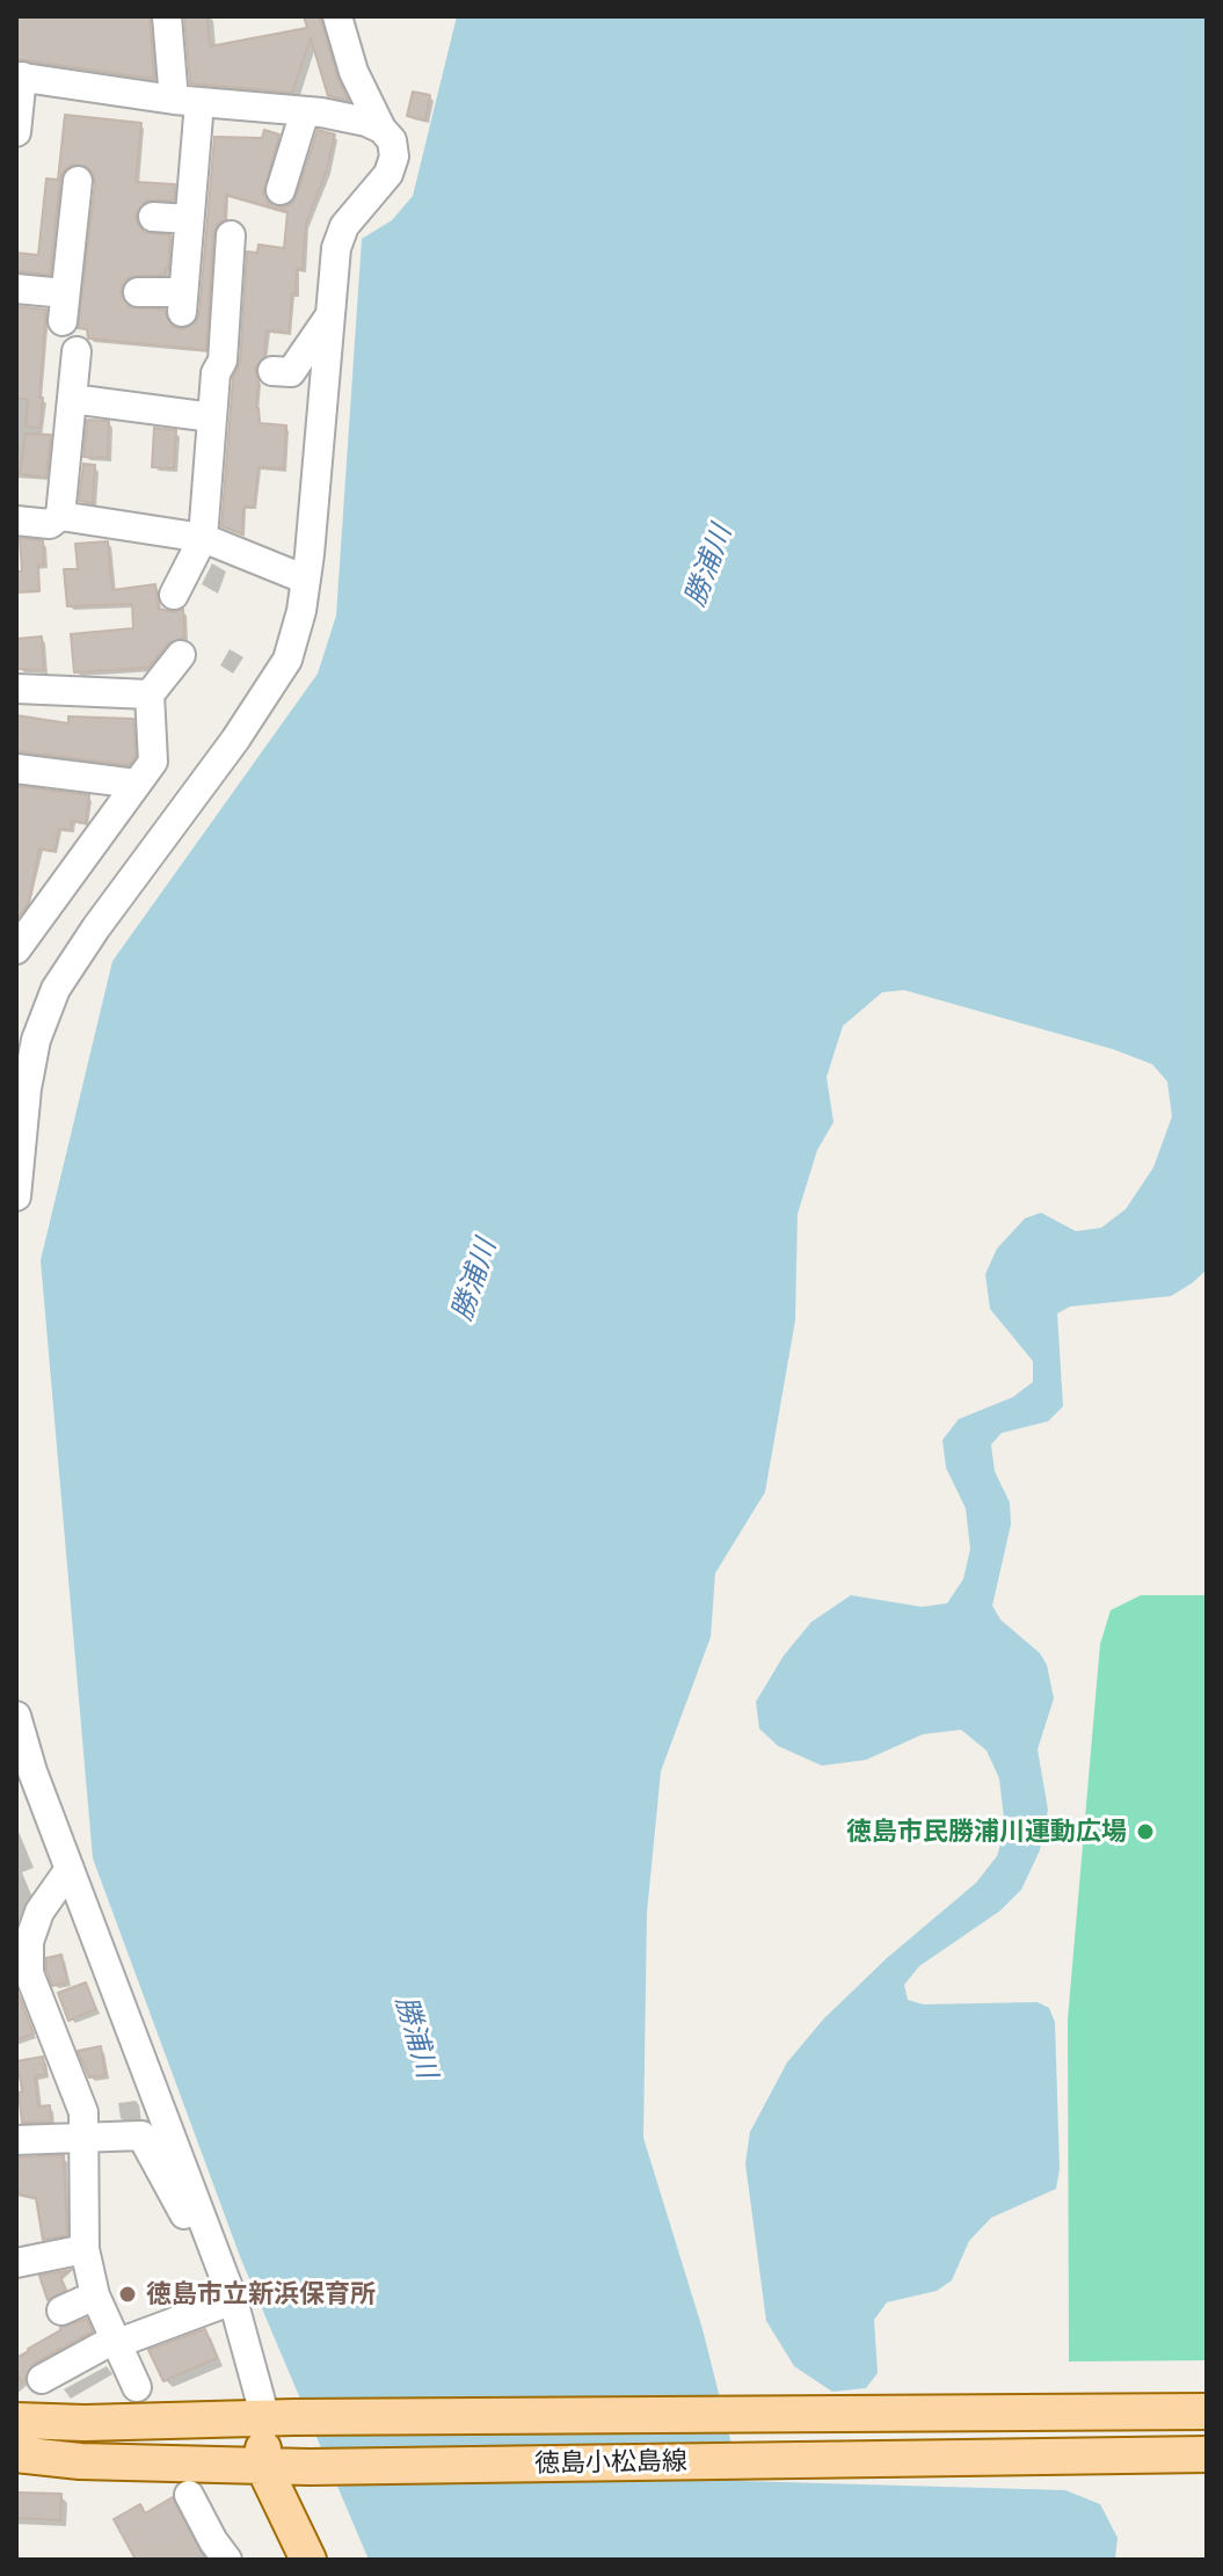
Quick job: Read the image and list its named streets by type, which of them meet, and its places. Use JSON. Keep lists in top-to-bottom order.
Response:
{
  "streets": {
    "main road": ["徳島小松島線"]
  },
  "water": ["勝浦川"],
  "places": ["徳島市民勝浦川運動広場", "徳島市立新浜保育所"]
}
